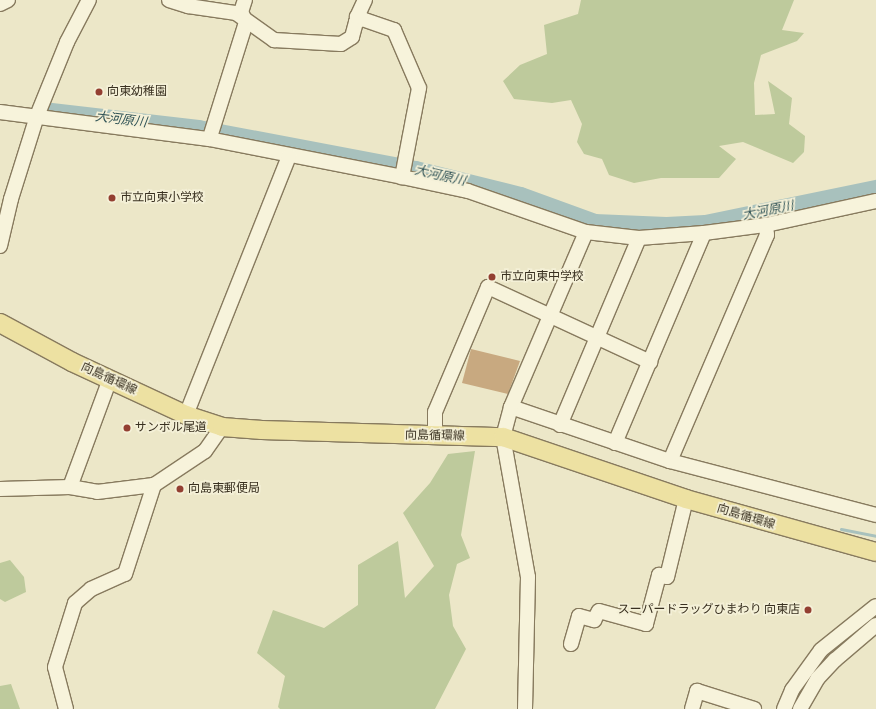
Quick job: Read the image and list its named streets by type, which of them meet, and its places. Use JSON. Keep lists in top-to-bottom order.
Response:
{
  "streets": {
    "main road": ["向島循環線"]
  },
  "water": ["大河原川"],
  "places": [
    "向東幼稚園",
    "市立向東小学校",
    "市立向東中学校",
    "サンボル尾道",
    "向島東郵便局",
    "スーパードラッグひまわり 向東店"
  ]
}
